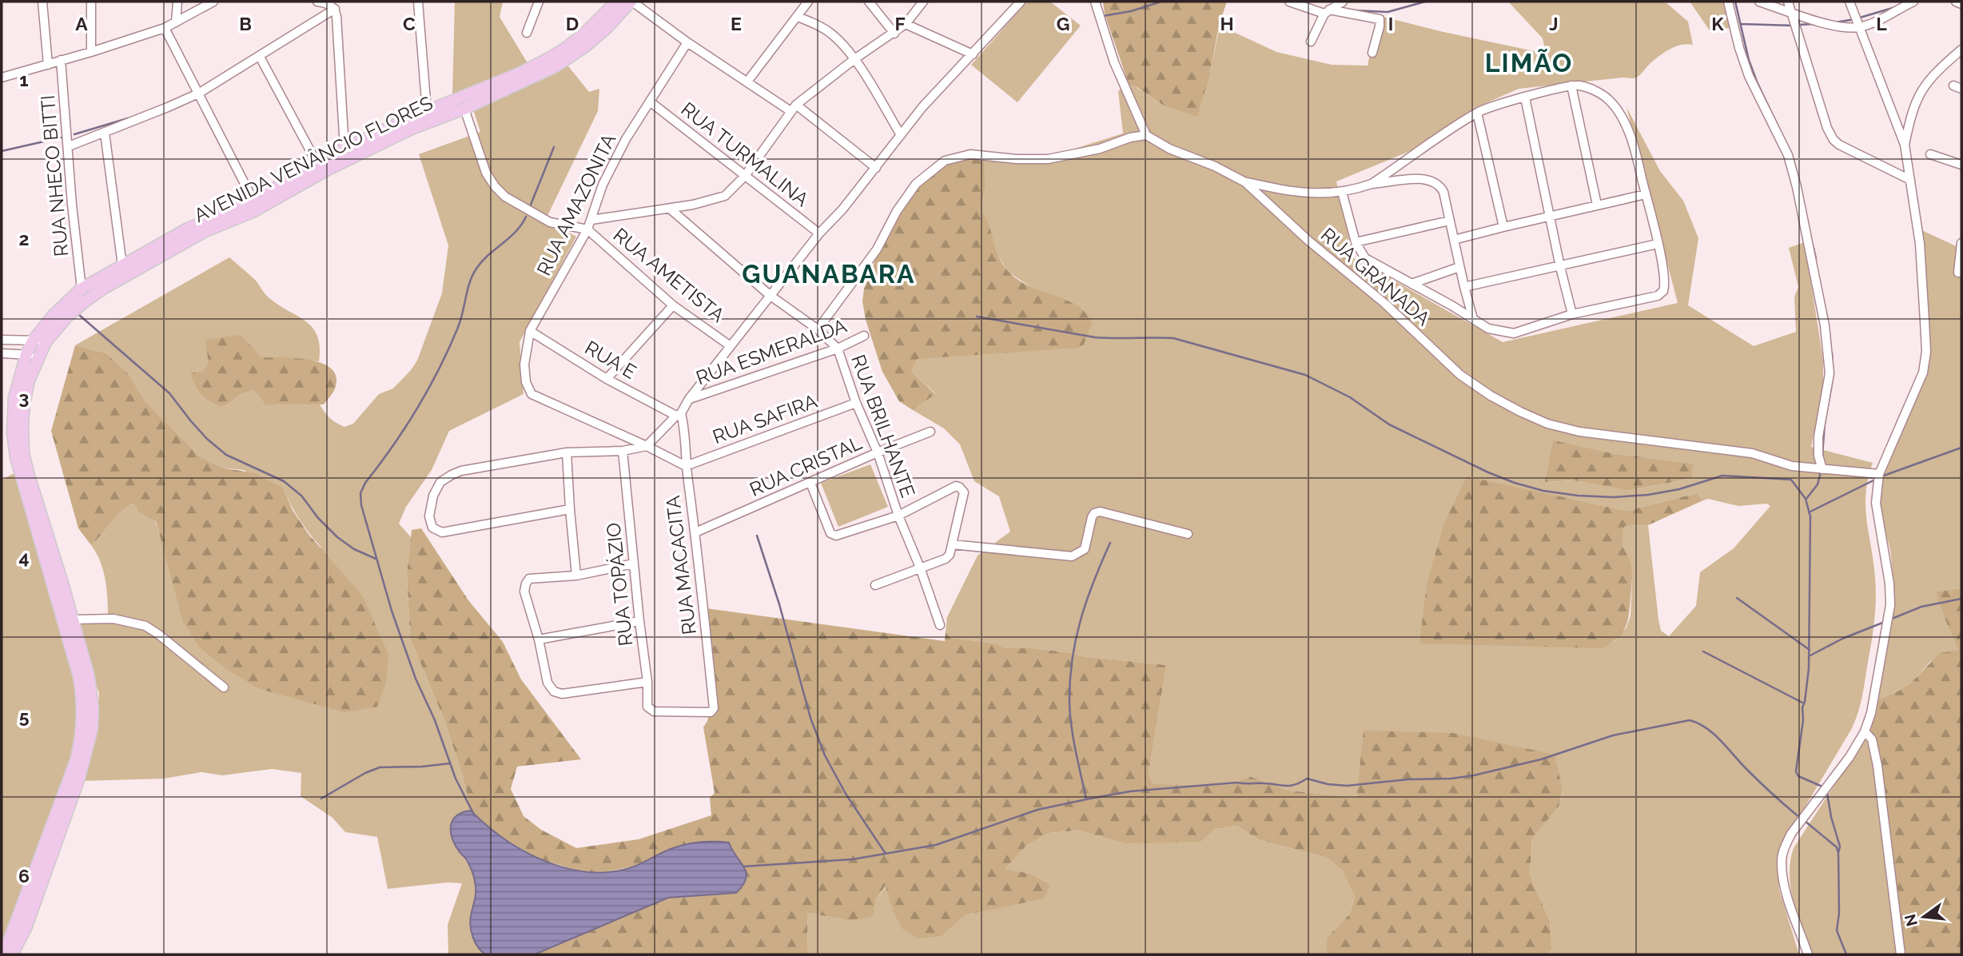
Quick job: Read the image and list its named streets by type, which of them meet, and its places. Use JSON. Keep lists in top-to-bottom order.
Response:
{
  "streets": {
    "main road": ["AVENIDA VENÂNCIO FLORES"],
    "street": [
      "RUA TURMALINA",
      "RUA NHECO BITTI",
      "RUA AMAZONITA",
      "RUA AMETISTA",
      "RUA GRANADA",
      "RUA ESMERALDA",
      "RUA E",
      "RUA SAFIRA",
      "RUA BRILHANTE",
      "RUA CRISTAL",
      "RUA MACACITA",
      "RUA TOPÁZIO"
    ]
  },
  "crossings": [
    ["RUA TURMALINA", "RUA AMAZONITA"],
    ["AVENIDA VENÂNCIO FLORES", "RUA NHECO BITTI"],
    ["RUA AMAZONITA", "RUA AMETISTA"],
    ["RUA AMAZONITA", "RUA E"],
    ["RUA ESMERALDA", "RUA BRILHANTE"],
    ["RUA E", "RUA MACACITA"],
    ["RUA SAFIRA", "RUA BRILHANTE"],
    ["RUA SAFIRA", "RUA MACACITA"],
    ["RUA BRILHANTE", "RUA CRISTAL"],
    ["RUA CRISTAL", "RUA MACACITA"],
    ["RUA MACACITA", "RUA TOPÁZIO"]
  ],
  "districts": ["LIMÃO", "GUANABARA"],
  "north": "left",
  "grid": {
    "columns": [
      "A",
      "B",
      "C",
      "D",
      "E",
      "F",
      "G",
      "H",
      "I",
      "J",
      "K",
      "L"
    ],
    "rows": [
      "1",
      "2",
      "3",
      "4",
      "5",
      "6"
    ]
  }
}
